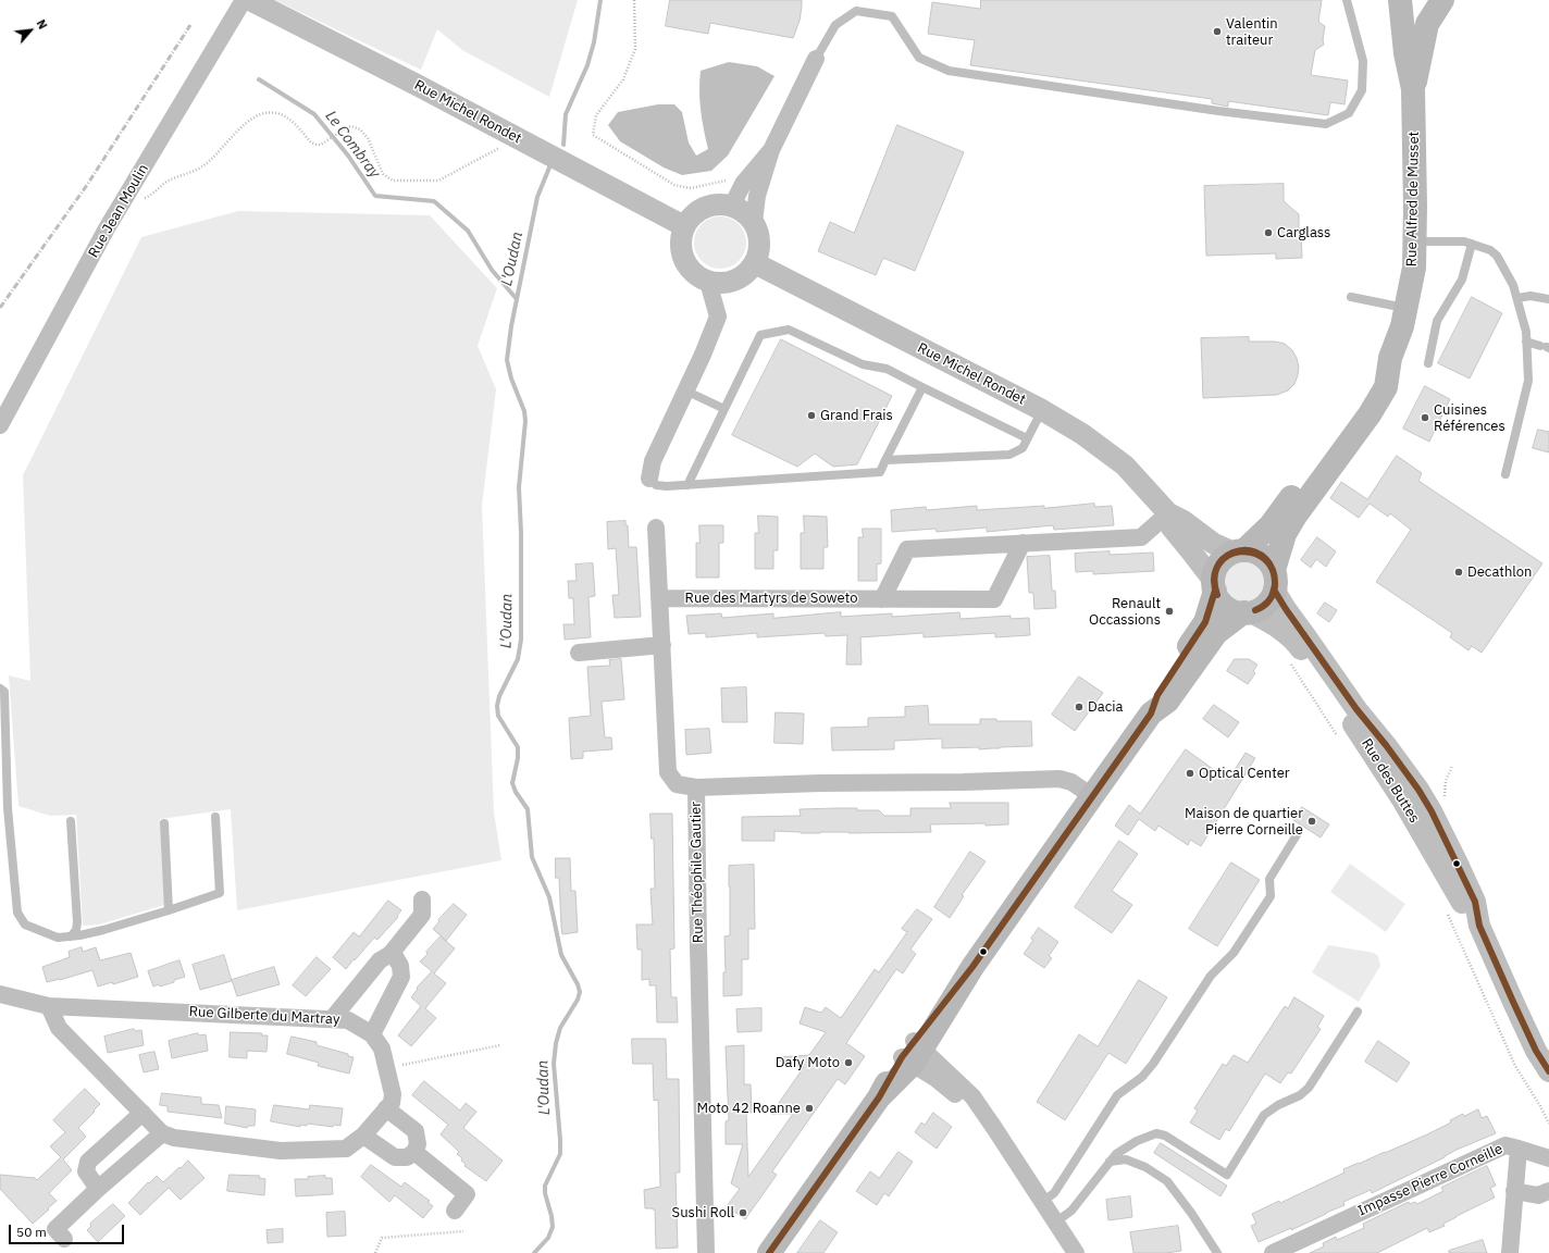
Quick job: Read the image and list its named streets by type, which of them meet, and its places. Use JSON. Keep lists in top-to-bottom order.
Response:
{
  "streets": {
    "main road": ["Rue Alfred de Musset"],
    "street": [
      "Rue Michel Rondet",
      "Rue Jean Moulin",
      "Rue des Martyrs de Soweto",
      "Rue des Buttes",
      "Rue Théophile Gautier",
      "Rue Gilberte du Martray",
      "Impasse Pierre Corneille"
    ]
  },
  "crossings": [
    ["Rue Michel Rondet", "Rue Alfred de Musset"],
    ["Rue Michel Rondet", "Rue des Buttes"],
    ["Rue Alfred de Musset", "Rue des Buttes"]
  ],
  "water": ["Le Combray", "L'Oudan"],
  "places": [
    "Valentin traiteur",
    "Carglass",
    "Grand Frais",
    "Cuisines Références",
    "Decathlon",
    "Renault Occassions",
    "Dacia",
    "Optical Center",
    "Maison de quartier Pierre Corneille",
    "Dafy Moto",
    "Moto 42 Roanne",
    "Sushi Roll"
  ],
  "scale_bar": "50 m",
  "north": "top right"
}
